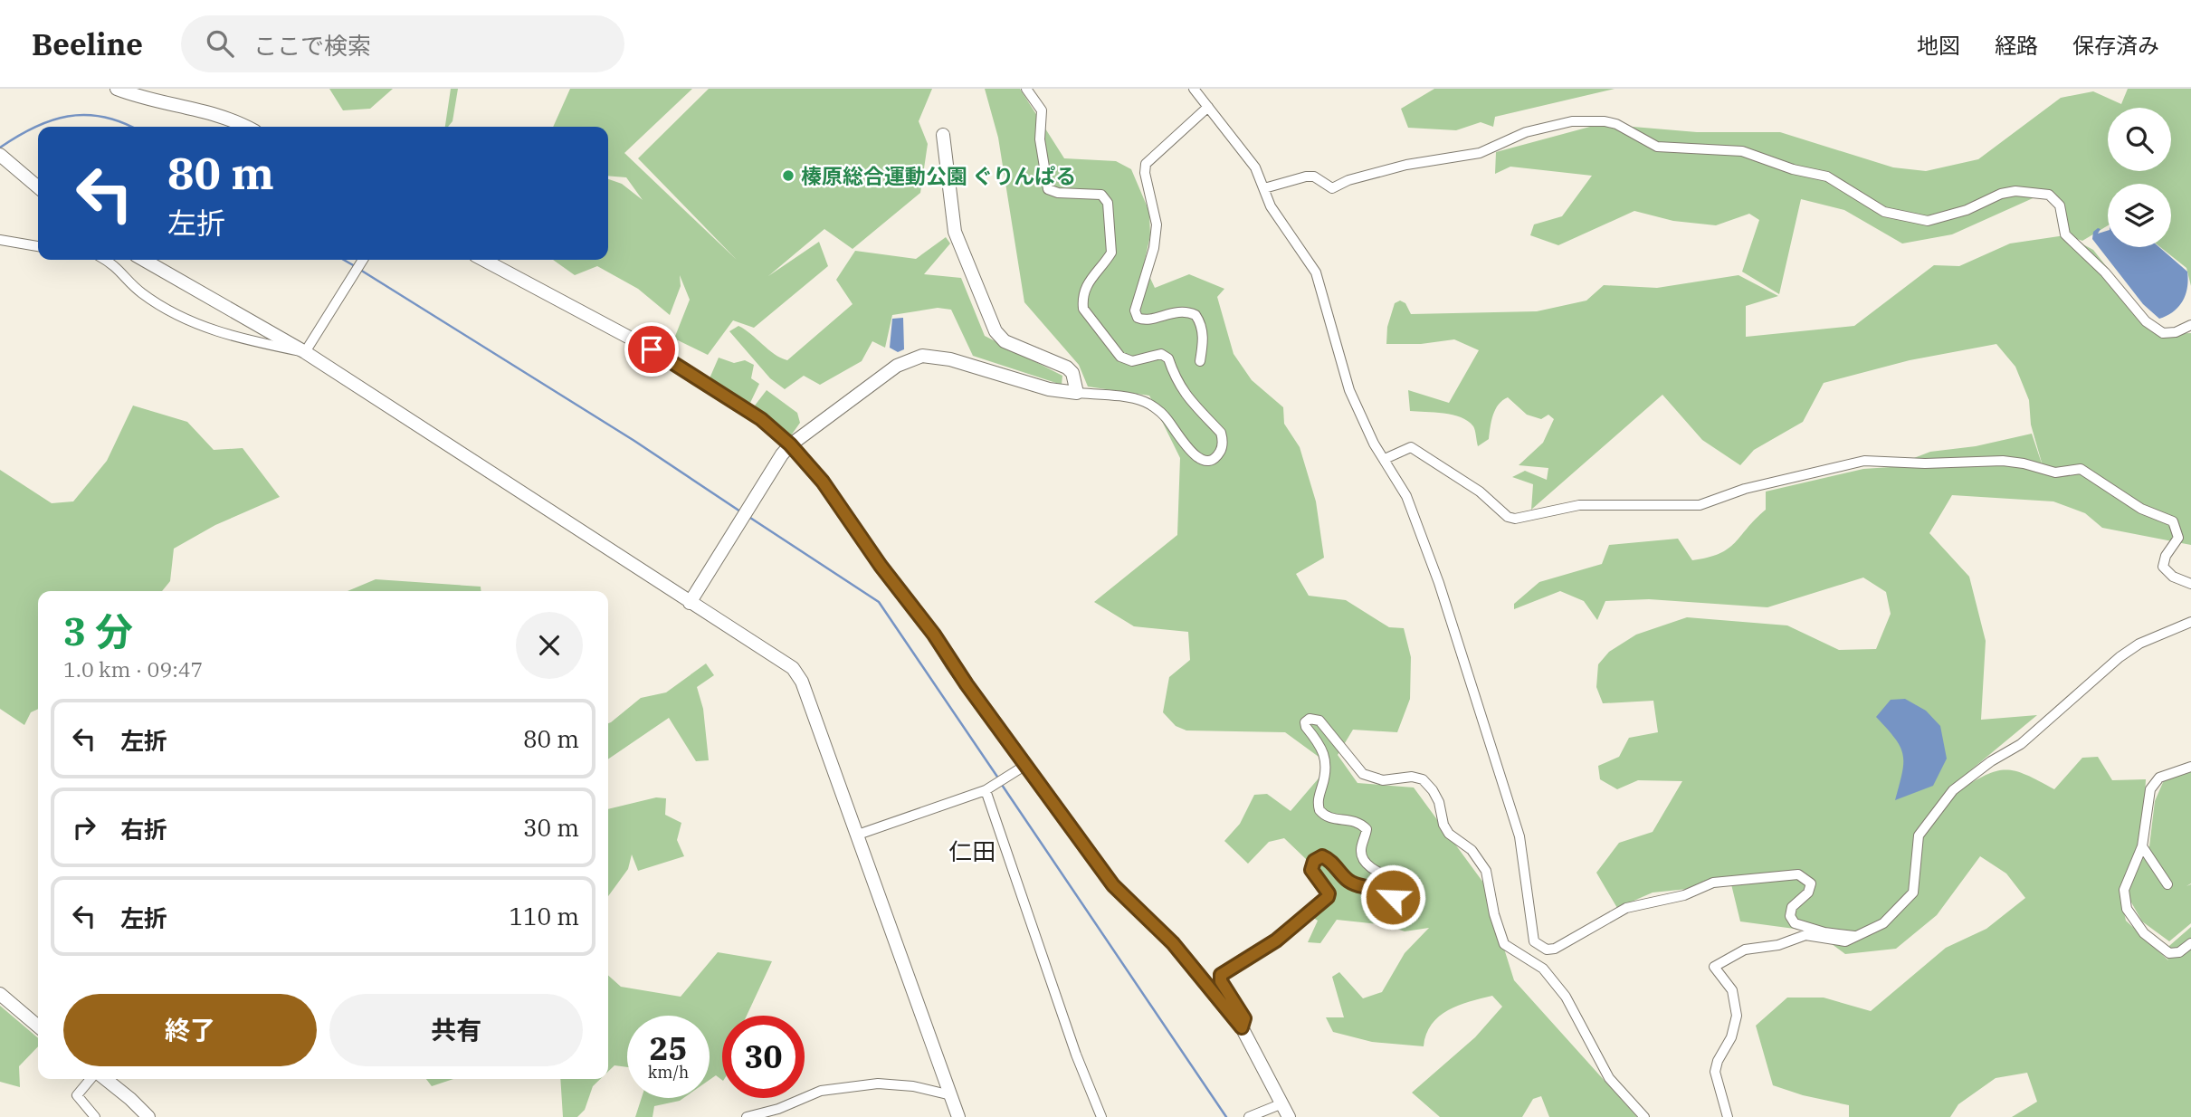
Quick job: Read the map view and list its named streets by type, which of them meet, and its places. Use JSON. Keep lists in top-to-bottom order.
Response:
{
  "districts": ["仁田"],
  "places": ["榛原総合運動公園 ぐりんぱる"],
  "page": {
    "header": "Beeline",
    "search": "ここで検索",
    "nav": ["地図", "経路", "保存済み"],
    "turn": ["80 m", "左折"],
    "heading": ["3 分", "1.0 km · 09:47"],
    "list": [
      {
        "name": "左折",
        "value": "80 m"
      },
      {
        "name": "右折",
        "value": "30 m"
      },
      {
        "name": "左折",
        "value": "110 m"
      }
    ],
    "buttons": ["終了", "共有"],
    "speed": "25 km/h",
    "limit": "30"
  }
}
